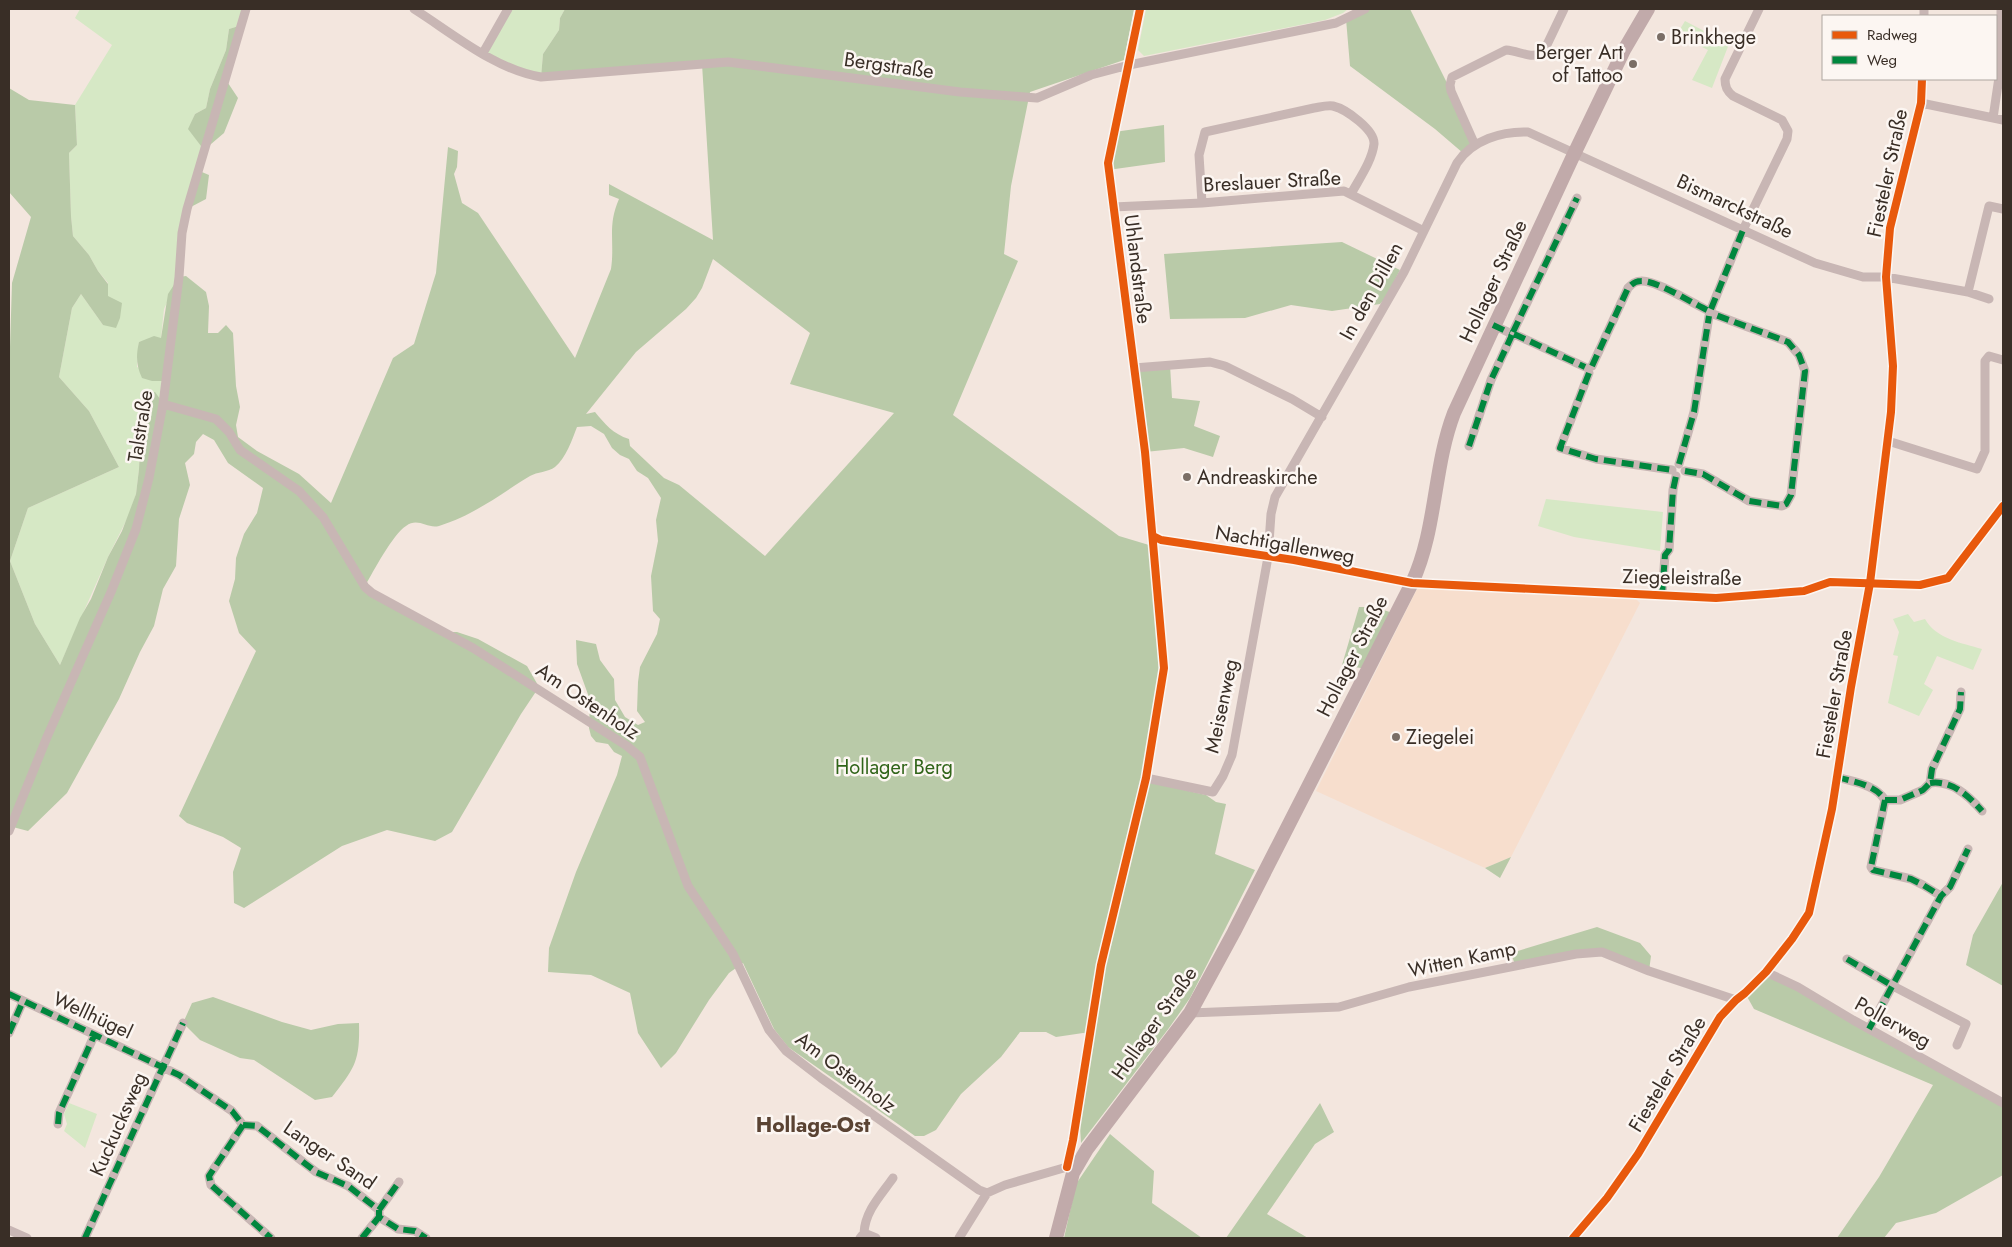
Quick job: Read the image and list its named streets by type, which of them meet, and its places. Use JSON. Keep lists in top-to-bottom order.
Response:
{
  "streets": {
    "main road": ["Hollager Straße"],
    "street": [
      "Bergstraße",
      "Fiesteler Straße",
      "Breslauer Straße",
      "Bismarckstraße",
      "Uhlandstraße",
      "In den Dillen",
      "Talstraße",
      "Nachtigallenweg",
      "Ziegeleistraße",
      "Am Ostenholz",
      "Meisenweg",
      "Witten Kamp",
      "Wellhügel",
      "Pollerweg",
      "Kuckucksweg",
      "Langer Sand"
    ]
  },
  "crossings": [
    ["Bergstraße", "Uhlandstraße"],
    ["Fiesteler Straße", "Bismarckstraße"],
    ["Fiesteler Straße", "Ziegeleistraße"],
    ["Fiesteler Straße", "Witten Kamp"],
    ["Fiesteler Straße", "Pollerweg"],
    ["Breslauer Straße", "Uhlandstraße"],
    ["Breslauer Straße", "In den Dillen"],
    ["Bismarckstraße", "Hollager Straße"],
    ["Bismarckstraße", "In den Dillen"],
    ["Uhlandstraße", "Nachtigallenweg"],
    ["Hollager Straße", "In den Dillen"],
    ["Hollager Straße", "Nachtigallenweg"],
    ["Hollager Straße", "Ziegeleistraße"],
    ["Hollager Straße", "Witten Kamp"],
    ["In den Dillen", "Nachtigallenweg"],
    ["In den Dillen", "Meisenweg"],
    ["Talstraße", "Am Ostenholz"],
    ["Nachtigallenweg", "Ziegeleistraße"],
    ["Nachtigallenweg", "Meisenweg"],
    ["Wellhügel", "Kuckucksweg"],
    ["Wellhügel", "Langer Sand"],
    ["Kuckucksweg", "Langer Sand"]
  ],
  "districts": ["Hollage-Ost"],
  "parks": ["Hollager Berg"],
  "places": [
    "Brinkhege",
    "Berger Art of Tattoo",
    "Andreaskirche",
    "Ziegelei"
  ],
  "legend": ["Radweg", "Weg"]
}
